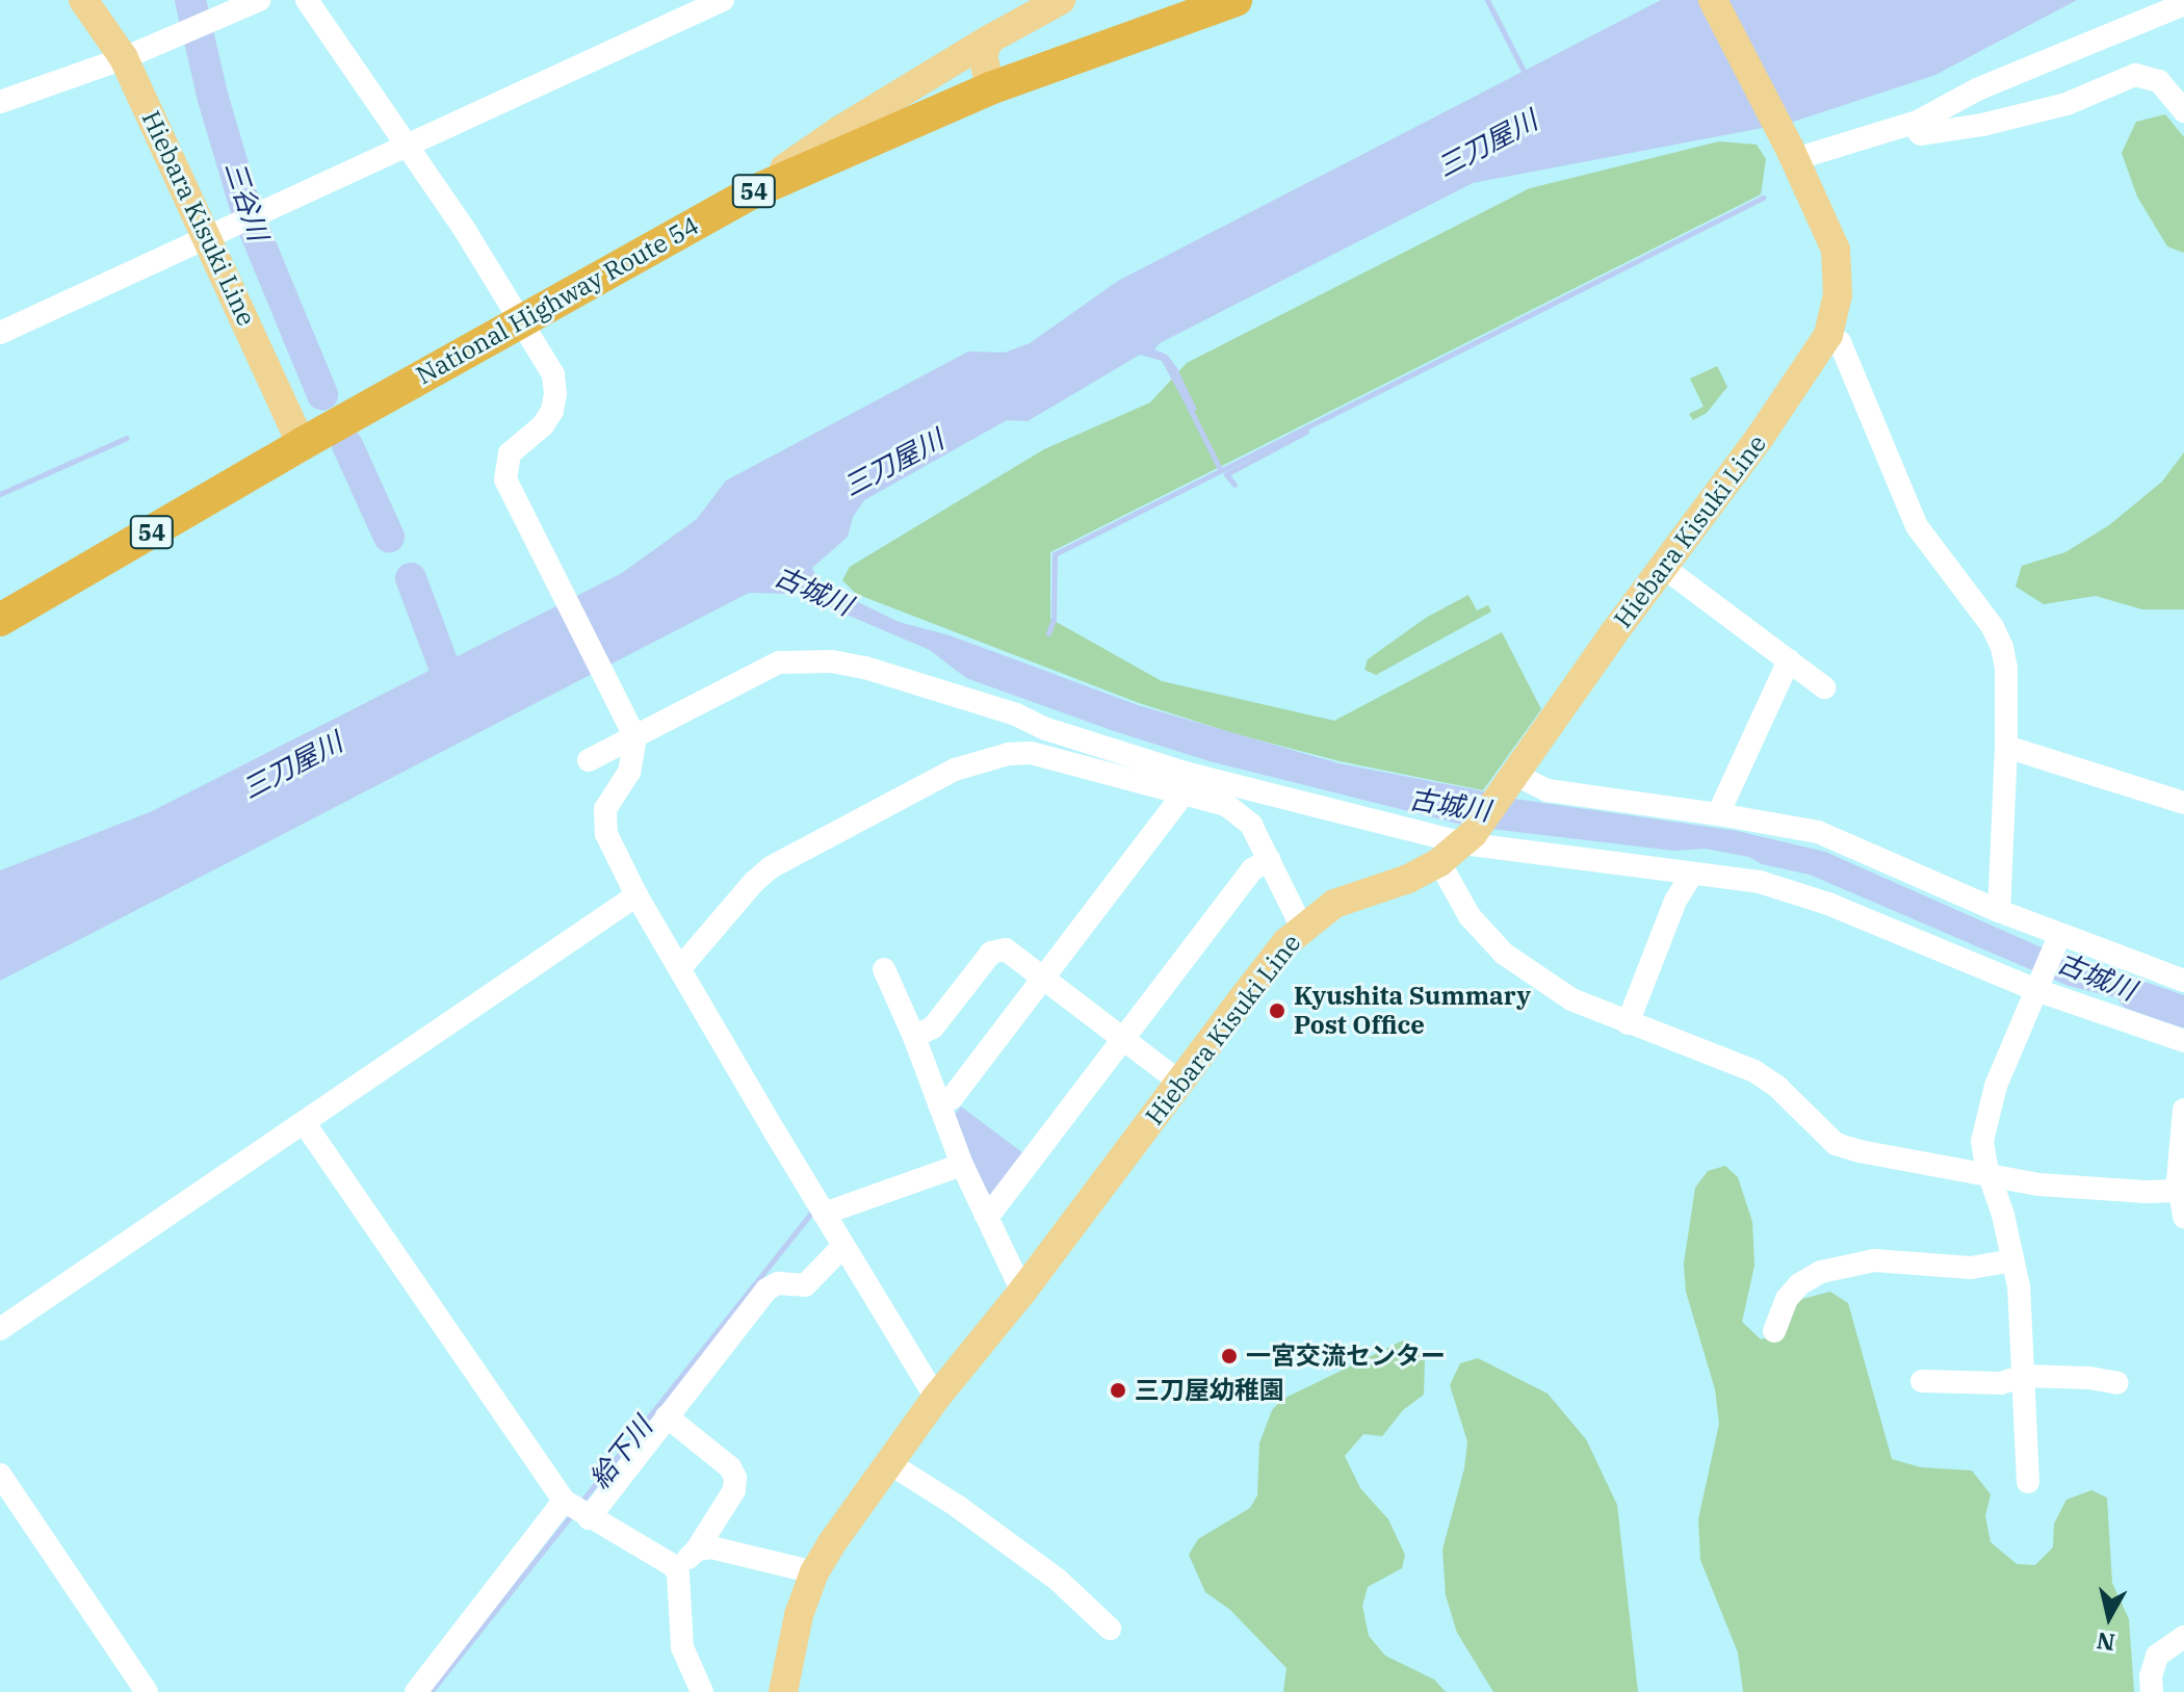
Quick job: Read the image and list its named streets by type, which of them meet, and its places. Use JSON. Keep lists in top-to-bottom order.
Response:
{
  "streets": {
    "highway": ["54", "National Highway Route 54"],
    "main road": ["Hiebara Kisuki Line"]
  },
  "crossings": [
    ["Hiebara Kisuki Line", "National Highway Route 54"]
  ],
  "water": [
    "三刀屋川",
    "三谷川",
    "古城川",
    "給下川"
  ],
  "places": ["Kyushita Summary Post Office", "一宮交流センター", "三刀屋幼稚園"],
  "north": "bottom"
}
